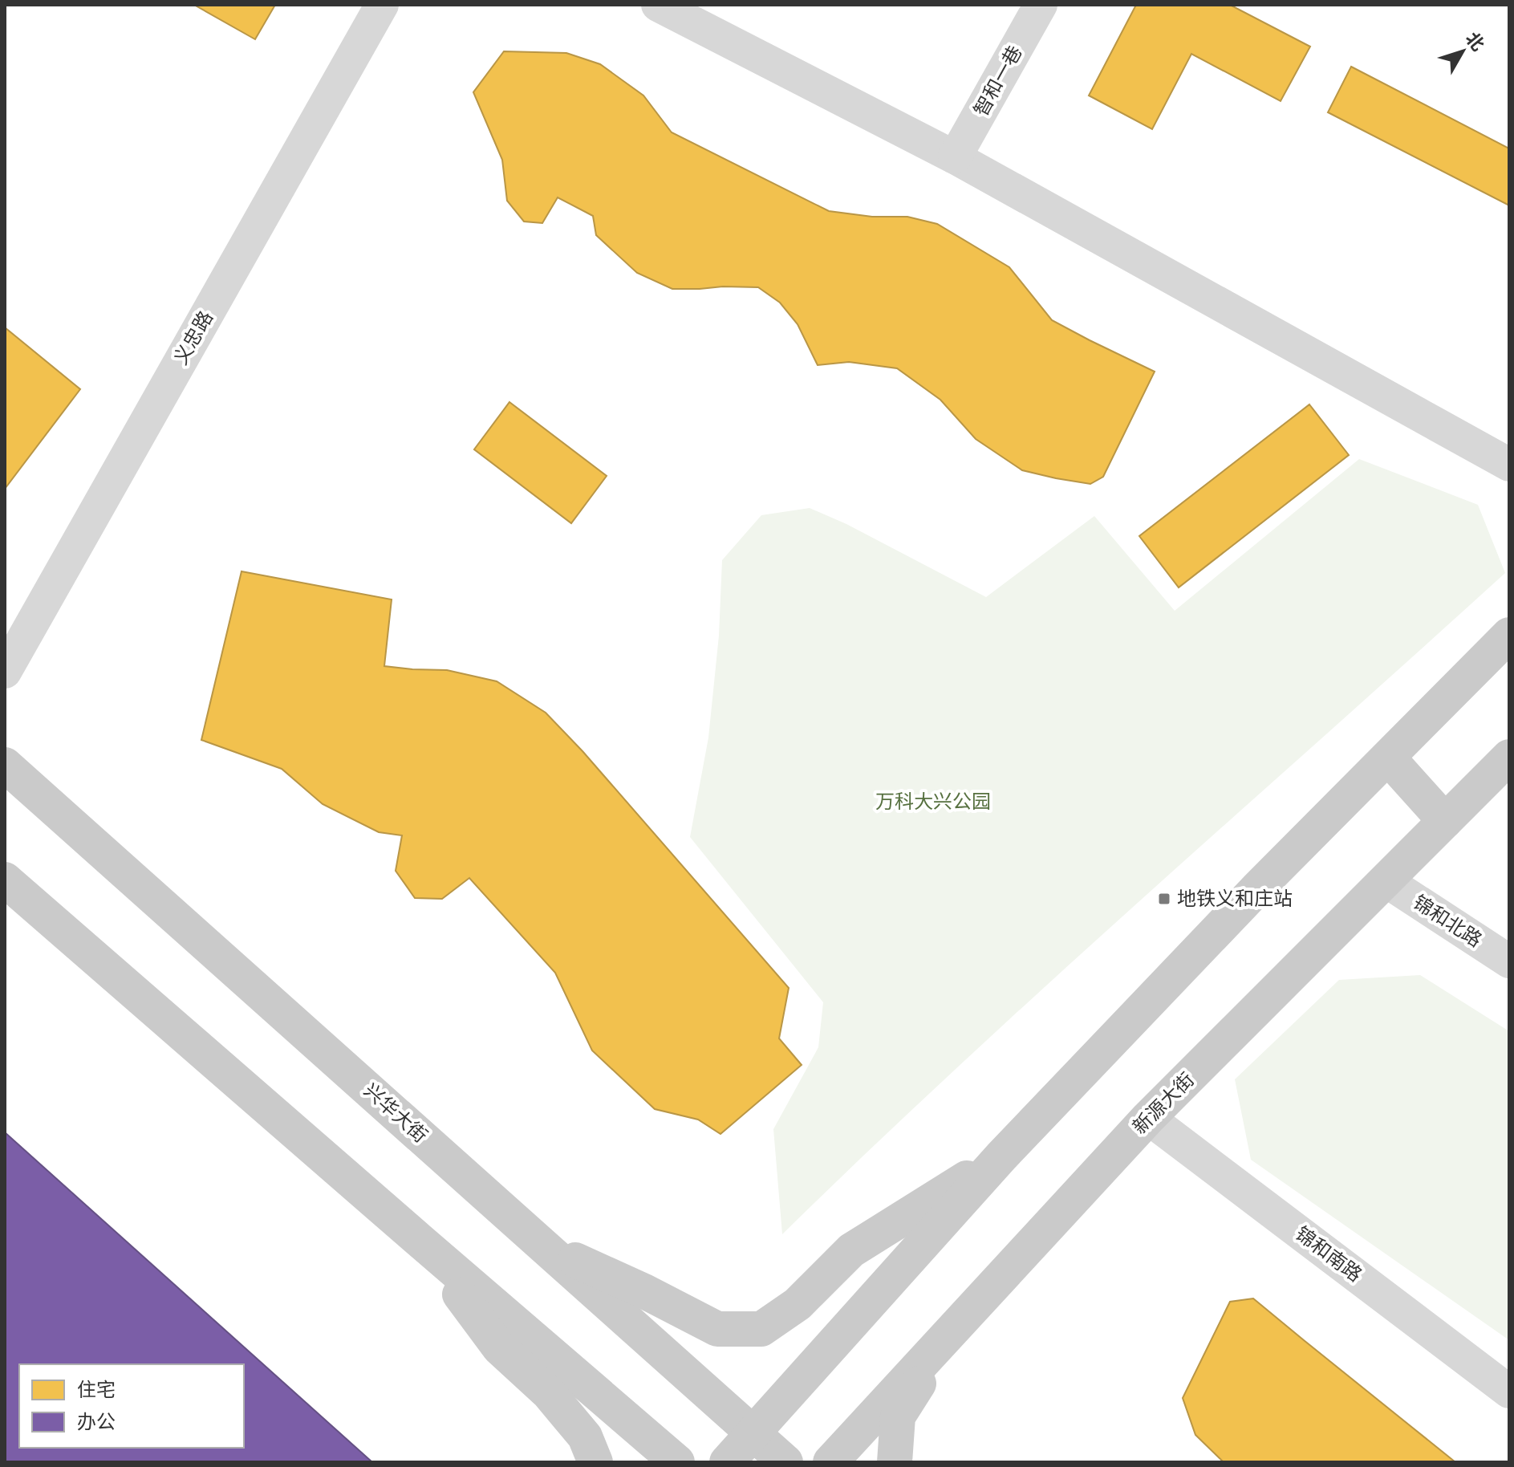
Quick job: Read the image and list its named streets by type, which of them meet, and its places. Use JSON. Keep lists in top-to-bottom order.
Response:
{
  "streets": {
    "main road": ["新源大街", "兴华大街"],
    "street": [
      "智和一巷",
      "义忠路",
      "锦和北路",
      "锦和南路"
    ]
  },
  "crossings": [
    ["锦和北路", "新源大街"],
    ["新源大街", "锦和南路"]
  ],
  "parks": ["万科大兴公园"],
  "places": {
    "transit": ["地铁义和庄站"]
  },
  "legend": ["住宅", "办公"],
  "north": "top right"
}
